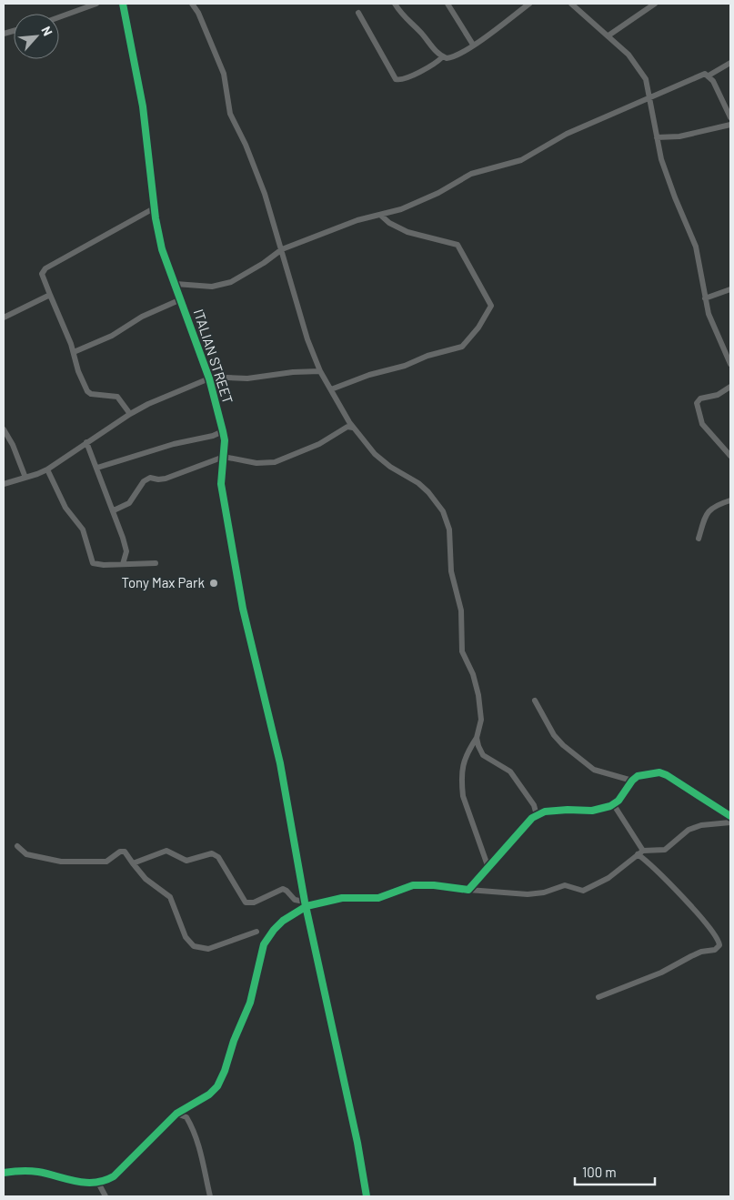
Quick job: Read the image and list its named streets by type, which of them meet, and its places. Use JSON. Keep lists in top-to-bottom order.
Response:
{
  "streets": {
    "street": ["ITALIAN STREET"]
  },
  "places": ["Tony Max Park"],
  "scale_bar": "100 m",
  "north": "top right"
}
